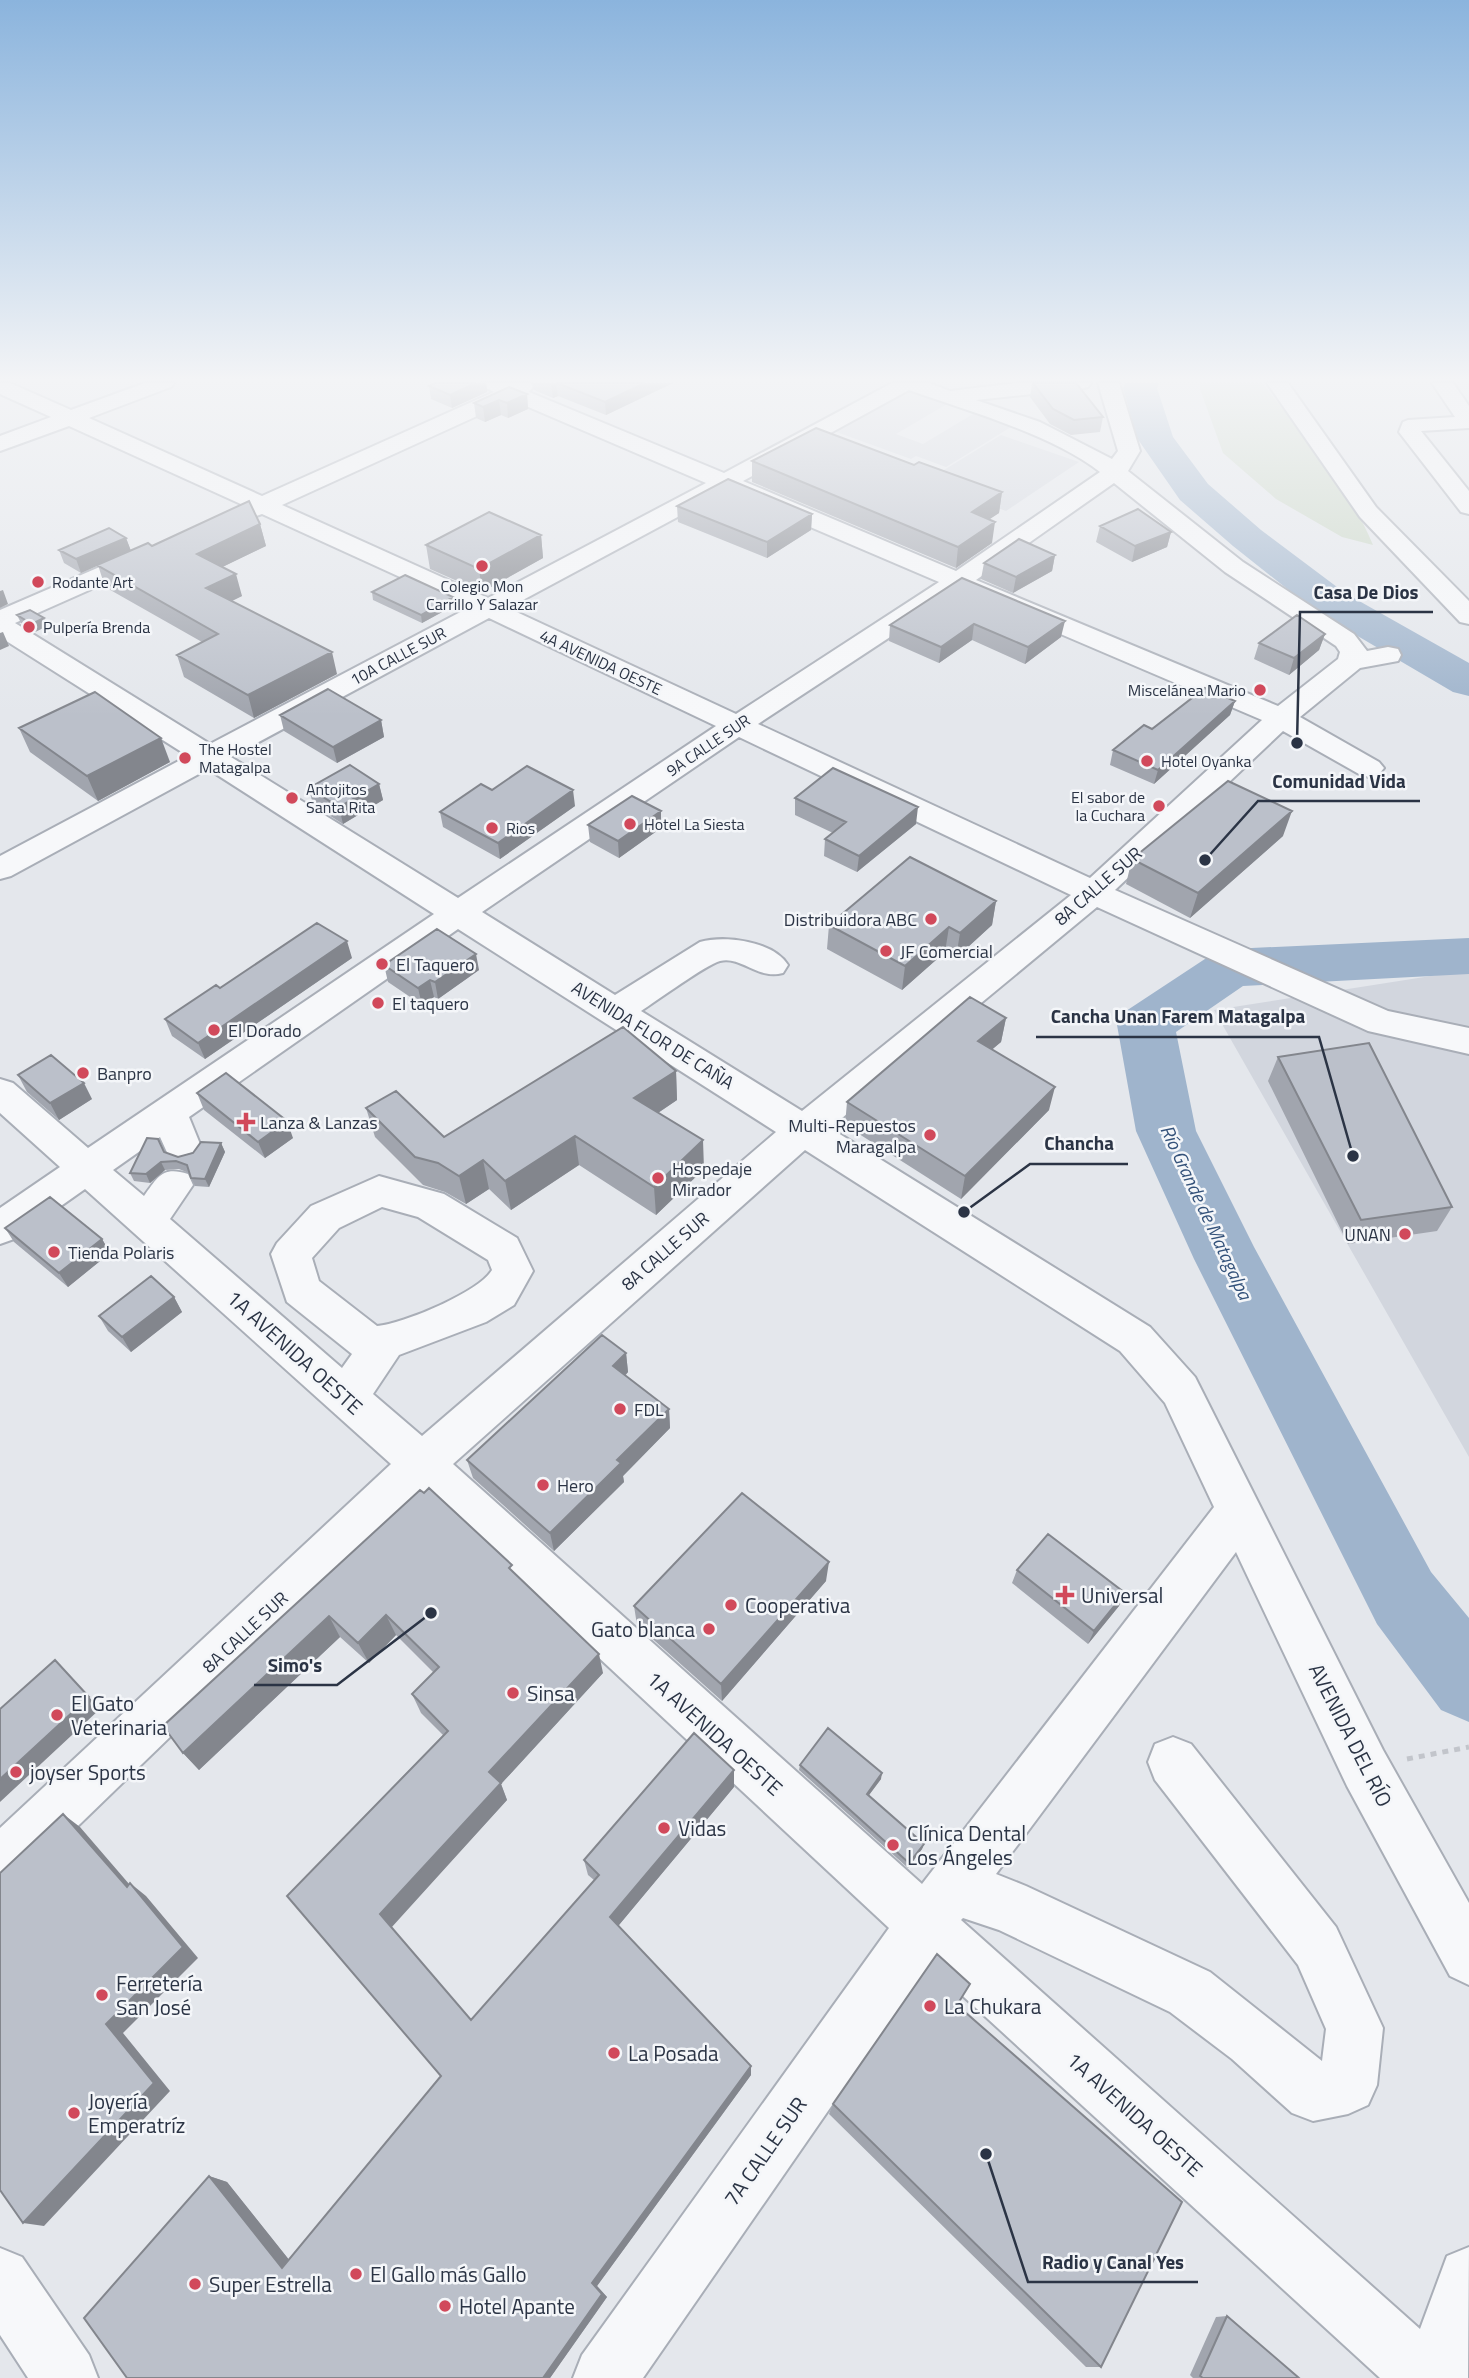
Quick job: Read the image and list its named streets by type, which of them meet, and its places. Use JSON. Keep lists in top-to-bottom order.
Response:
{
  "streets": {
    "street": [
      "10A CALLE SUR",
      "4A AVENIDA OESTE",
      "9A CALLE SUR",
      "8A CALLE SUR",
      "AVENIDA FLOR DE CAÑA",
      "1A AVENIDA OESTE",
      "AVENIDA DEL RÍO",
      "7A CALLE SUR"
    ]
  },
  "crossings": [
    ["10A CALLE SUR", "4A AVENIDA OESTE"],
    ["10A CALLE SUR", "AVENIDA FLOR DE CAÑA"],
    ["4A AVENIDA OESTE", "9A CALLE SUR"],
    ["4A AVENIDA OESTE", "8A CALLE SUR"],
    ["9A CALLE SUR", "AVENIDA FLOR DE CAÑA"],
    ["9A CALLE SUR", "1A AVENIDA OESTE"],
    ["8A CALLE SUR", "AVENIDA FLOR DE CAÑA"],
    ["8A CALLE SUR", "1A AVENIDA OESTE"],
    ["AVENIDA FLOR DE CAÑA", "AVENIDA DEL RÍO"],
    ["AVENIDA FLOR DE CAÑA", "7A CALLE SUR"],
    ["1A AVENIDA OESTE", "7A CALLE SUR"],
    ["AVENIDA DEL RÍO", "7A CALLE SUR"]
  ],
  "water": ["Río Grande de Matagalpa"],
  "places": {
    "other": [
      "Colegio Mon Carrillo Y Salazar",
      "Rodante Art",
      "Pulpería Brenda",
      "Miscelánea Mario",
      "Casa De Dios",
      "The Hostel Matagalpa",
      "Hotel Oyanka",
      "Antojitos Santa Rita",
      "El sabor de la Cuchara",
      "Hotel La Siesta",
      "Rios",
      "Comunidad Vida",
      "Distribuidora ABC",
      "JF Comercial",
      "El Taquero",
      "El taquero",
      "El Dorado",
      "Banpro",
      "Multi-Repuestos Maragalpa",
      "Cancha Unan Farem Matagalpa",
      "Hospedaje Mirador",
      "Chancha",
      "UNAN",
      "Tienda Polaris",
      "FDL",
      "Hero",
      "Cooperativa",
      "Simo's",
      "Gato blanca",
      "Sinsa",
      "El Gato Veterinaria",
      "joyser Sports",
      "Vidas",
      "Clínica Dental Los Ángeles",
      "Ferretería San José",
      "La Chukara",
      "La Posada",
      "Joyería Emperatríz",
      "Radio y Canal Yes",
      "El Gallo más Gallo",
      "Super Estrella",
      "Hotel Apante"
    ],
    "health": ["Lanza & Lanzas", "Universal"]
  }
}
